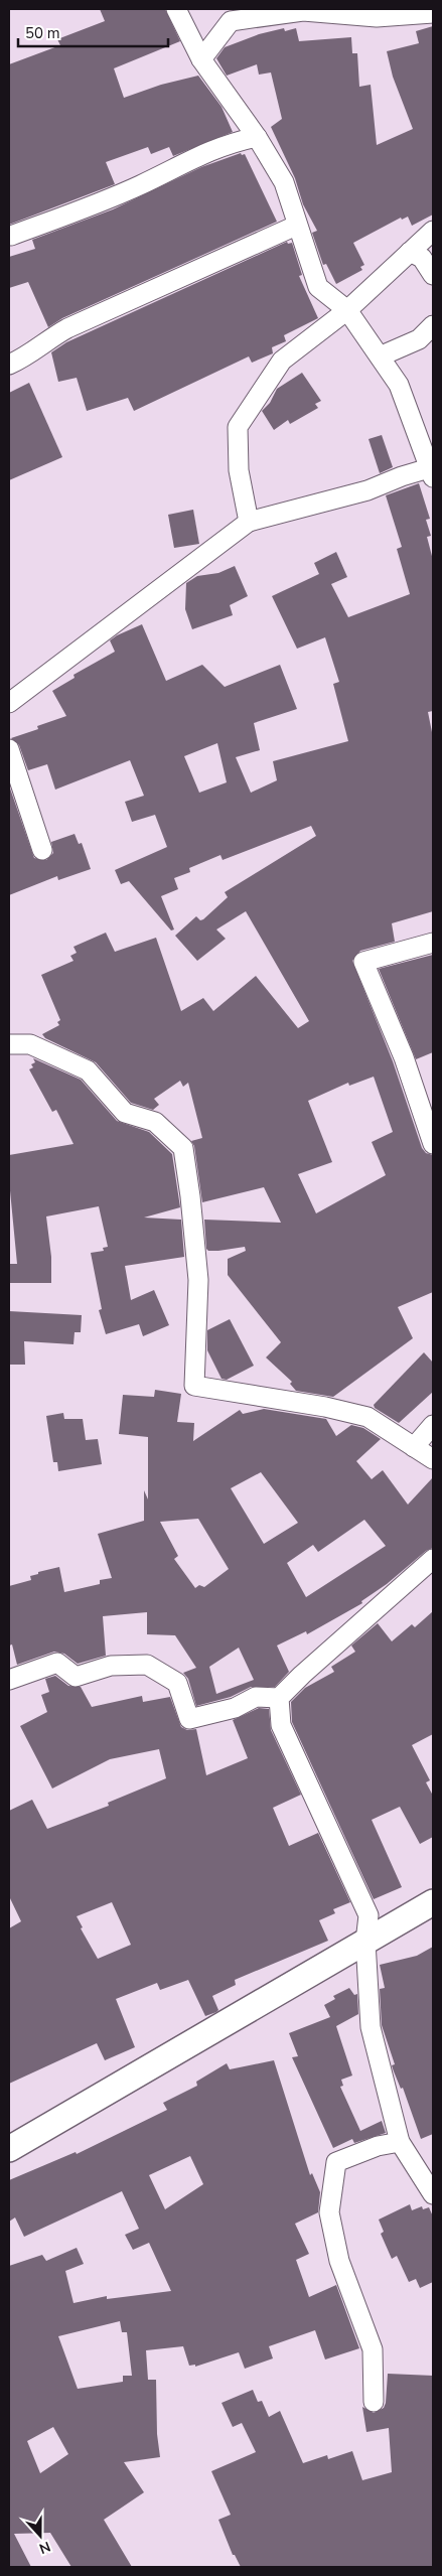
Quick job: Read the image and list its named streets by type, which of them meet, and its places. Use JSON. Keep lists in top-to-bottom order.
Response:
{
  "scale_bar": "50 m",
  "north": "bottom"
}
